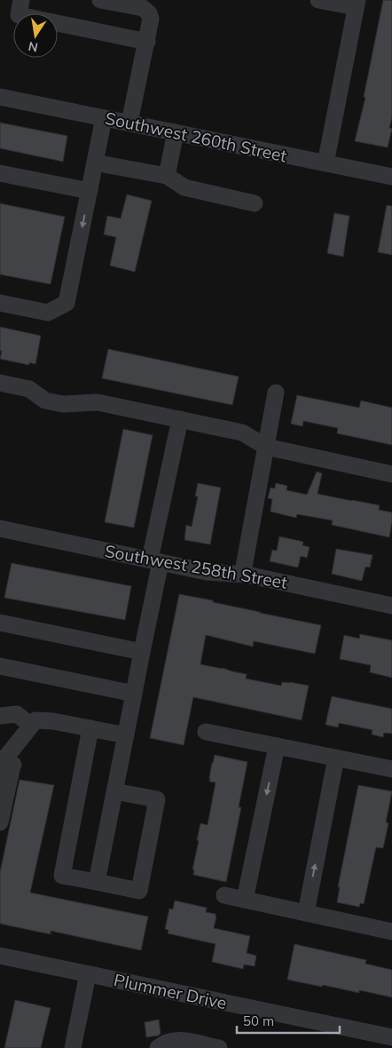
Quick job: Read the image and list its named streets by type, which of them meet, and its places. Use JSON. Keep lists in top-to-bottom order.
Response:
{
  "streets": {
    "street": ["Southwest 260th Street", "Southwest 258th Street", "Plummer Drive"]
  },
  "scale_bar": "50 m",
  "north": "bottom"
}
